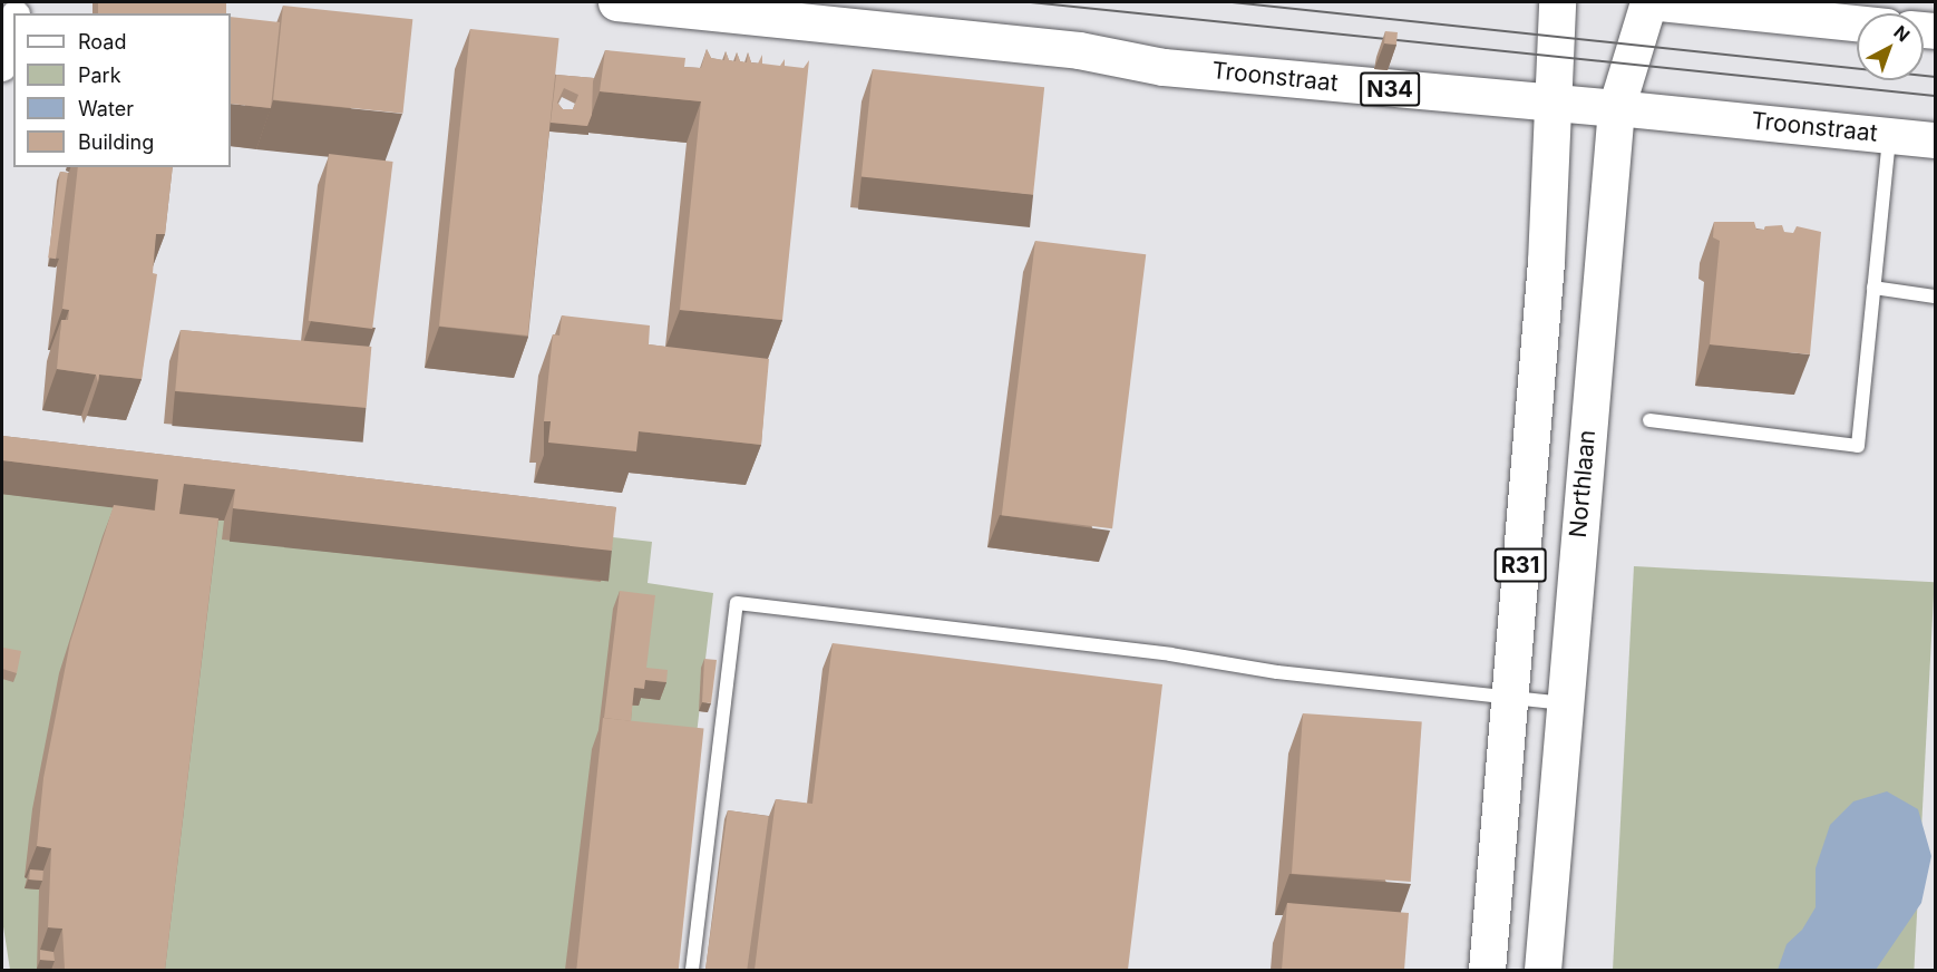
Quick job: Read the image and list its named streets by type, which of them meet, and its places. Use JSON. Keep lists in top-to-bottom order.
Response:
{
  "streets": {
    "main road": [
      "Troonstraat",
      "N34",
      "Northlaan",
      "R31"
    ]
  },
  "crossings": [
    ["Troonstraat", "Northlaan"],
    ["Troonstraat", "R31"]
  ],
  "legend": [
    "Road",
    "Park",
    "Water",
    "Building"
  ],
  "north": "top right"
}
